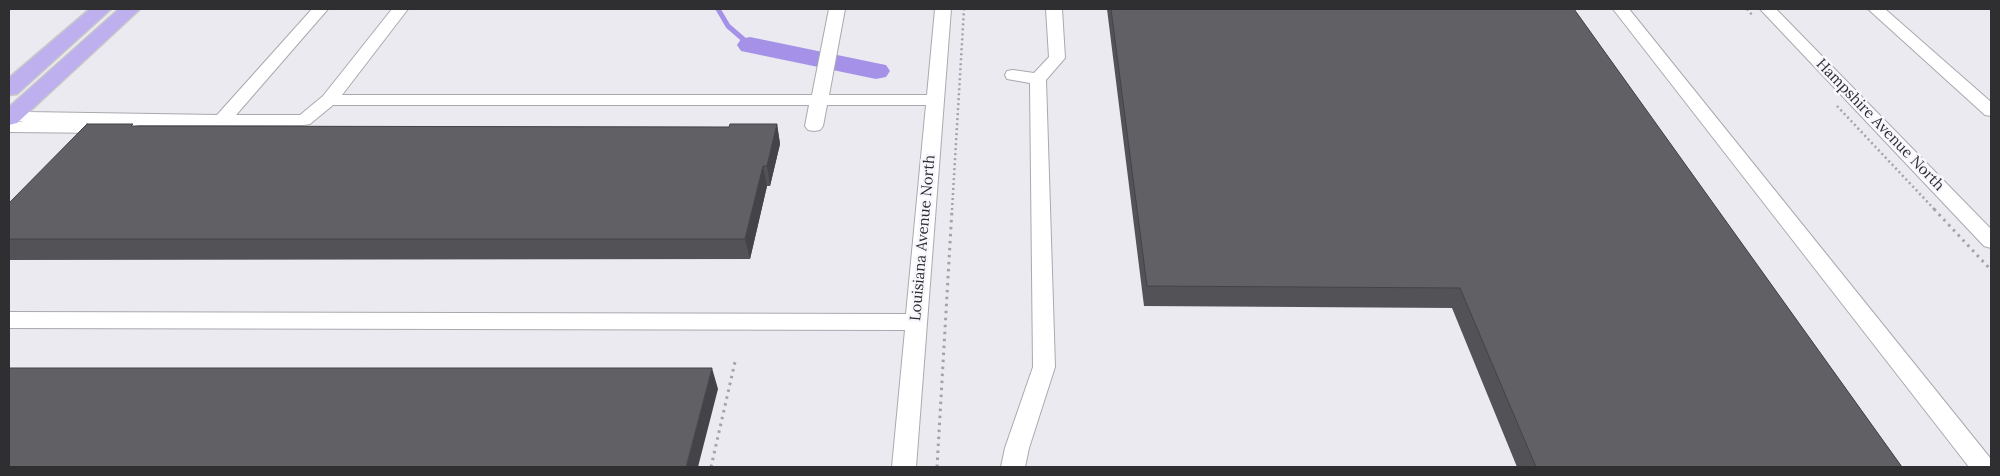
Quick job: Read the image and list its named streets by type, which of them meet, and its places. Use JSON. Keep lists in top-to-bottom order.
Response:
{
  "streets": {
    "street": ["Hampshire Avenue North", "Louisiana Avenue North"]
  }
}
